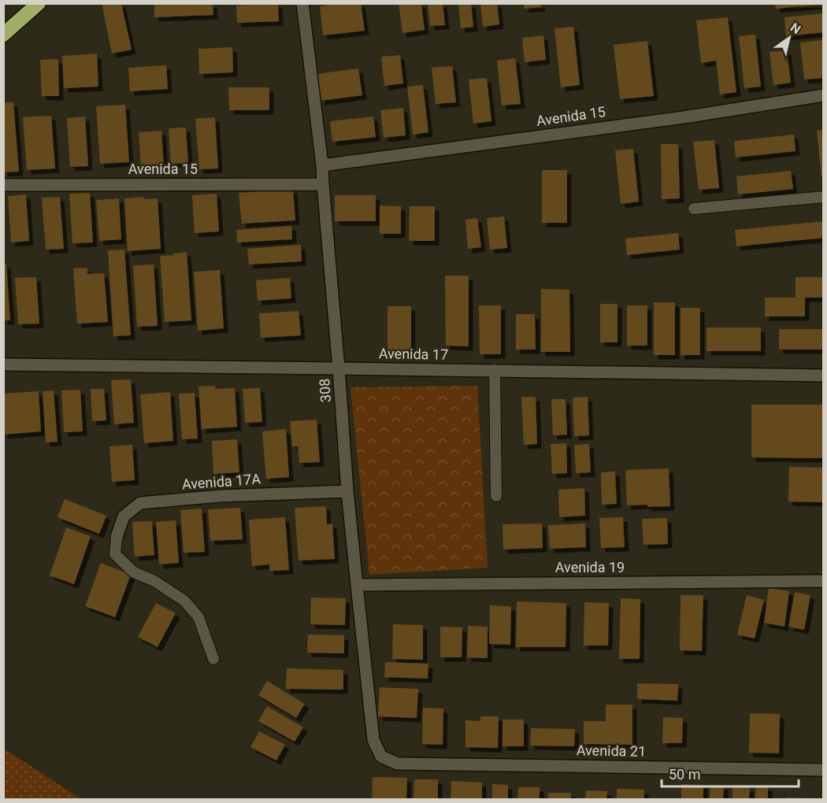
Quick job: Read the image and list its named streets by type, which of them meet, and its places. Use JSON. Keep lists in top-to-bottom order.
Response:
{
  "streets": {
    "street": [
      "Avenida 15",
      "Avenida 17",
      "308",
      "Avenida 17A",
      "Avenida 19",
      "Avenida 21"
    ]
  },
  "crossings": [
    ["Avenida 15", "308"],
    ["Avenida 17", "308"],
    ["308", "Avenida 17A"],
    ["308", "Avenida 19"],
    ["308", "Avenida 21"]
  ],
  "scale_bar": "50 m",
  "north": "top right"
}
